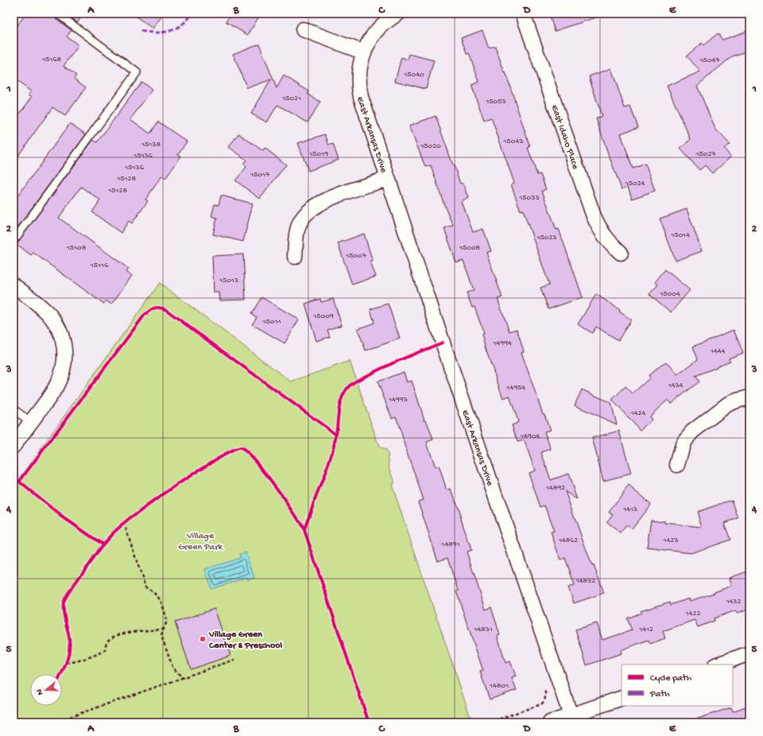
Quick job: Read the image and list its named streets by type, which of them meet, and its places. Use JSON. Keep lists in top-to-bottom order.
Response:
{
  "streets": {
    "street": ["East Arkansas Drive", "East Idaho Place"]
  },
  "parks": ["Village Green Park"],
  "places": ["Village Green Center & Preschool"],
  "house_numbers": [
    "15168",
    "15047",
    "15040",
    "15021",
    "15053",
    "15043",
    "15138",
    "15020",
    "15019",
    "15027",
    "15136",
    "15136",
    "15017",
    "15128",
    "15024",
    "15128",
    "15033",
    "15014",
    "15023",
    "15108",
    "15008",
    "15007",
    "15116",
    "15013",
    "15004",
    "15009",
    "15011",
    "14994",
    "1444",
    "1434",
    "14954",
    "14993",
    "1424",
    "14904",
    "14892",
    "1413",
    "14862",
    "1423",
    "14891",
    "14832",
    "1432",
    "1422",
    "14831",
    "1412",
    "14801"
  ],
  "legend": ["Cycle path", "Path"],
  "north": "left",
  "grid": {
    "columns": [
      "A",
      "B",
      "C",
      "D",
      "E"
    ],
    "rows": [
      "1",
      "2",
      "3",
      "4",
      "5"
    ]
  }
}
